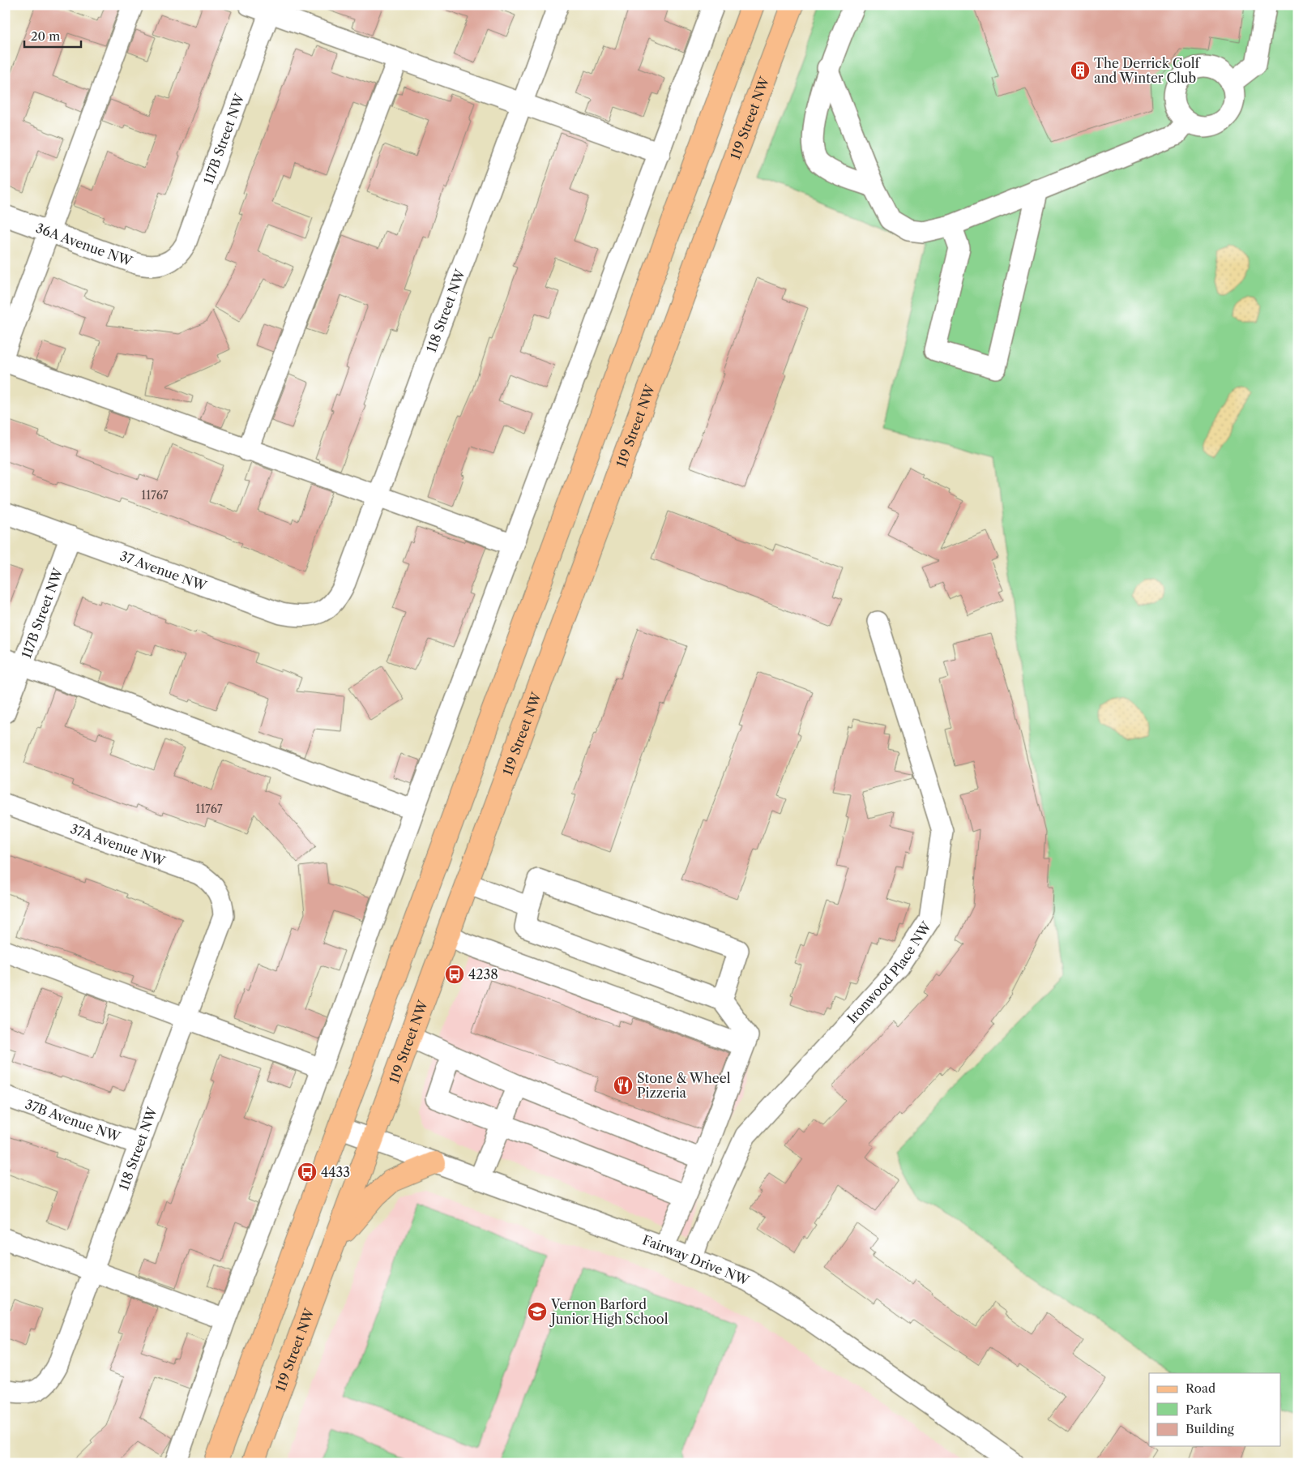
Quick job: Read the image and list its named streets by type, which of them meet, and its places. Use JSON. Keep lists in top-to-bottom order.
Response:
{
  "streets": {
    "main road": ["119 Street NW"],
    "street": [
      "117B Street NW",
      "36A Avenue NW",
      "118 Street NW",
      "37 Avenue NW",
      "37A Avenue NW",
      "Ironwood Place NW",
      "37B Avenue NW",
      "Fairway Drive NW"
    ]
  },
  "crossings": [
    ["119 Street NW", "Fairway Drive NW"],
    ["117B Street NW", "36A Avenue NW"],
    ["117B Street NW", "37 Avenue NW"],
    ["118 Street NW", "37 Avenue NW"],
    ["118 Street NW", "37A Avenue NW"],
    ["118 Street NW", "37B Avenue NW"],
    ["Ironwood Place NW", "Fairway Drive NW"]
  ],
  "places": {
    "building": ["The Derrick Golf and Winter Club"],
    "bus stop": ["4238", "4433"],
    "restaurant": ["Stone & Wheel Pizzeria"],
    "school or university": ["Vernon Barford Junior High School"]
  },
  "house_numbers": ["11767", "11767"],
  "legend": ["Road", "Park", "Building"],
  "scale_bar": "20 m"
}
